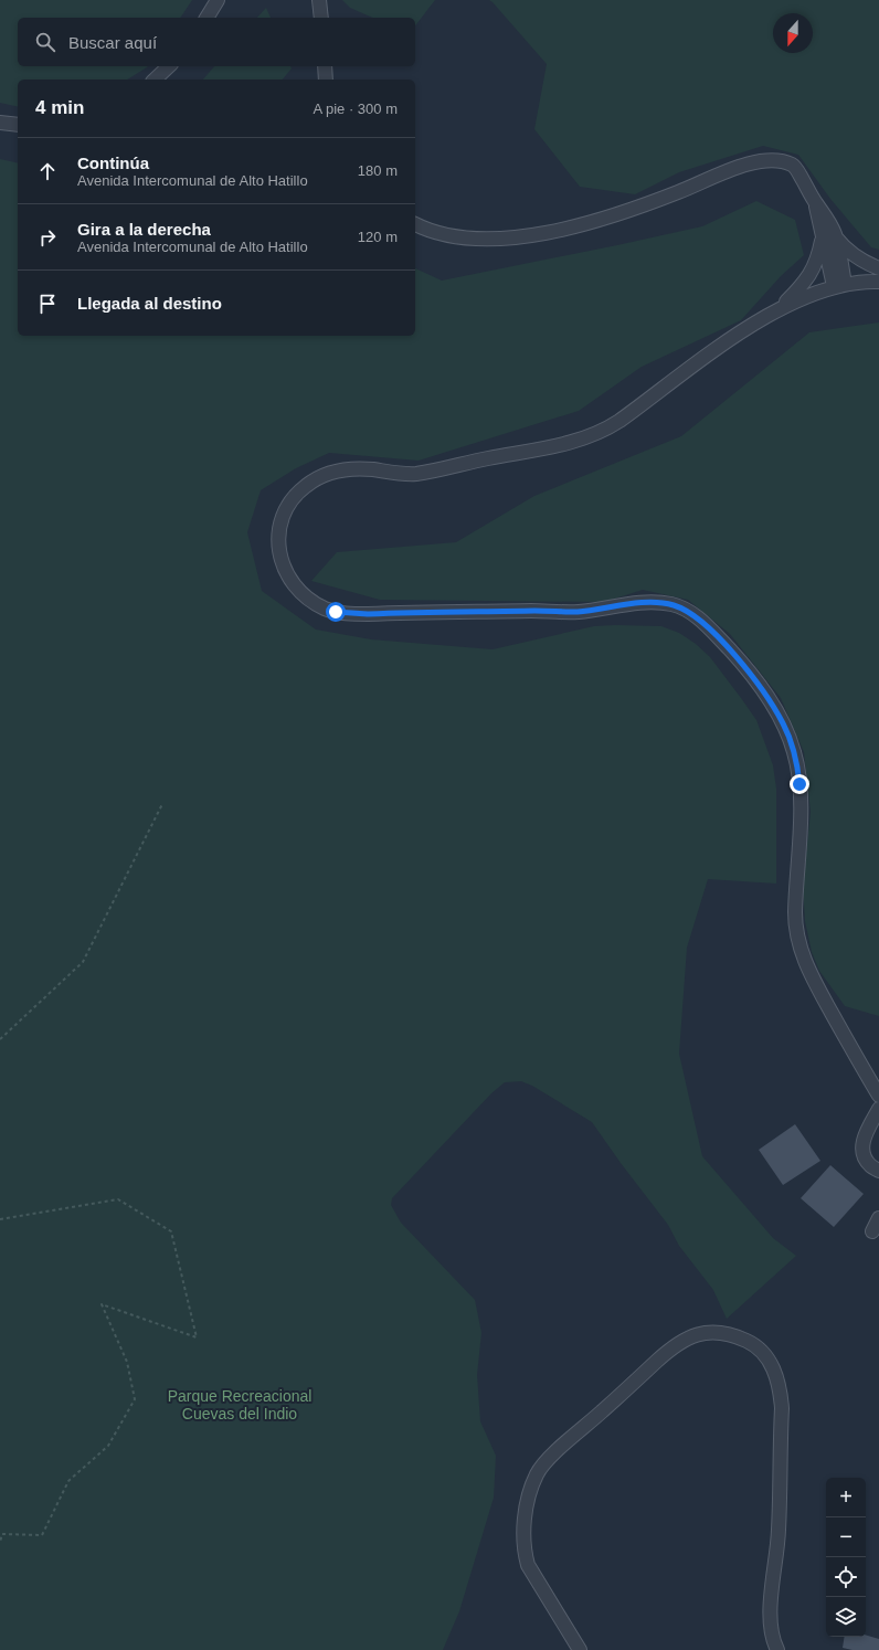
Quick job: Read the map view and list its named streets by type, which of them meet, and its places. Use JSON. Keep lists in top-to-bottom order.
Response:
{
  "parks": ["Parque Recreacional Cuevas del Indio"],
  "north": "bottom",
  "page": {
    "search": "Buscar aquí",
    "heading": ["4 min", "A pie · 300 m"],
    "list": [
      ["Continúa", "Avenida Intercomunal de Alto Hatillo", "180 m"],
      ["Gira a la derecha", "Avenida Intercomunal de Alto Hatillo", "120 m"],
      "Llegada al destino"
    ],
    "map_buttons": ["+", "−"]
  }
}
